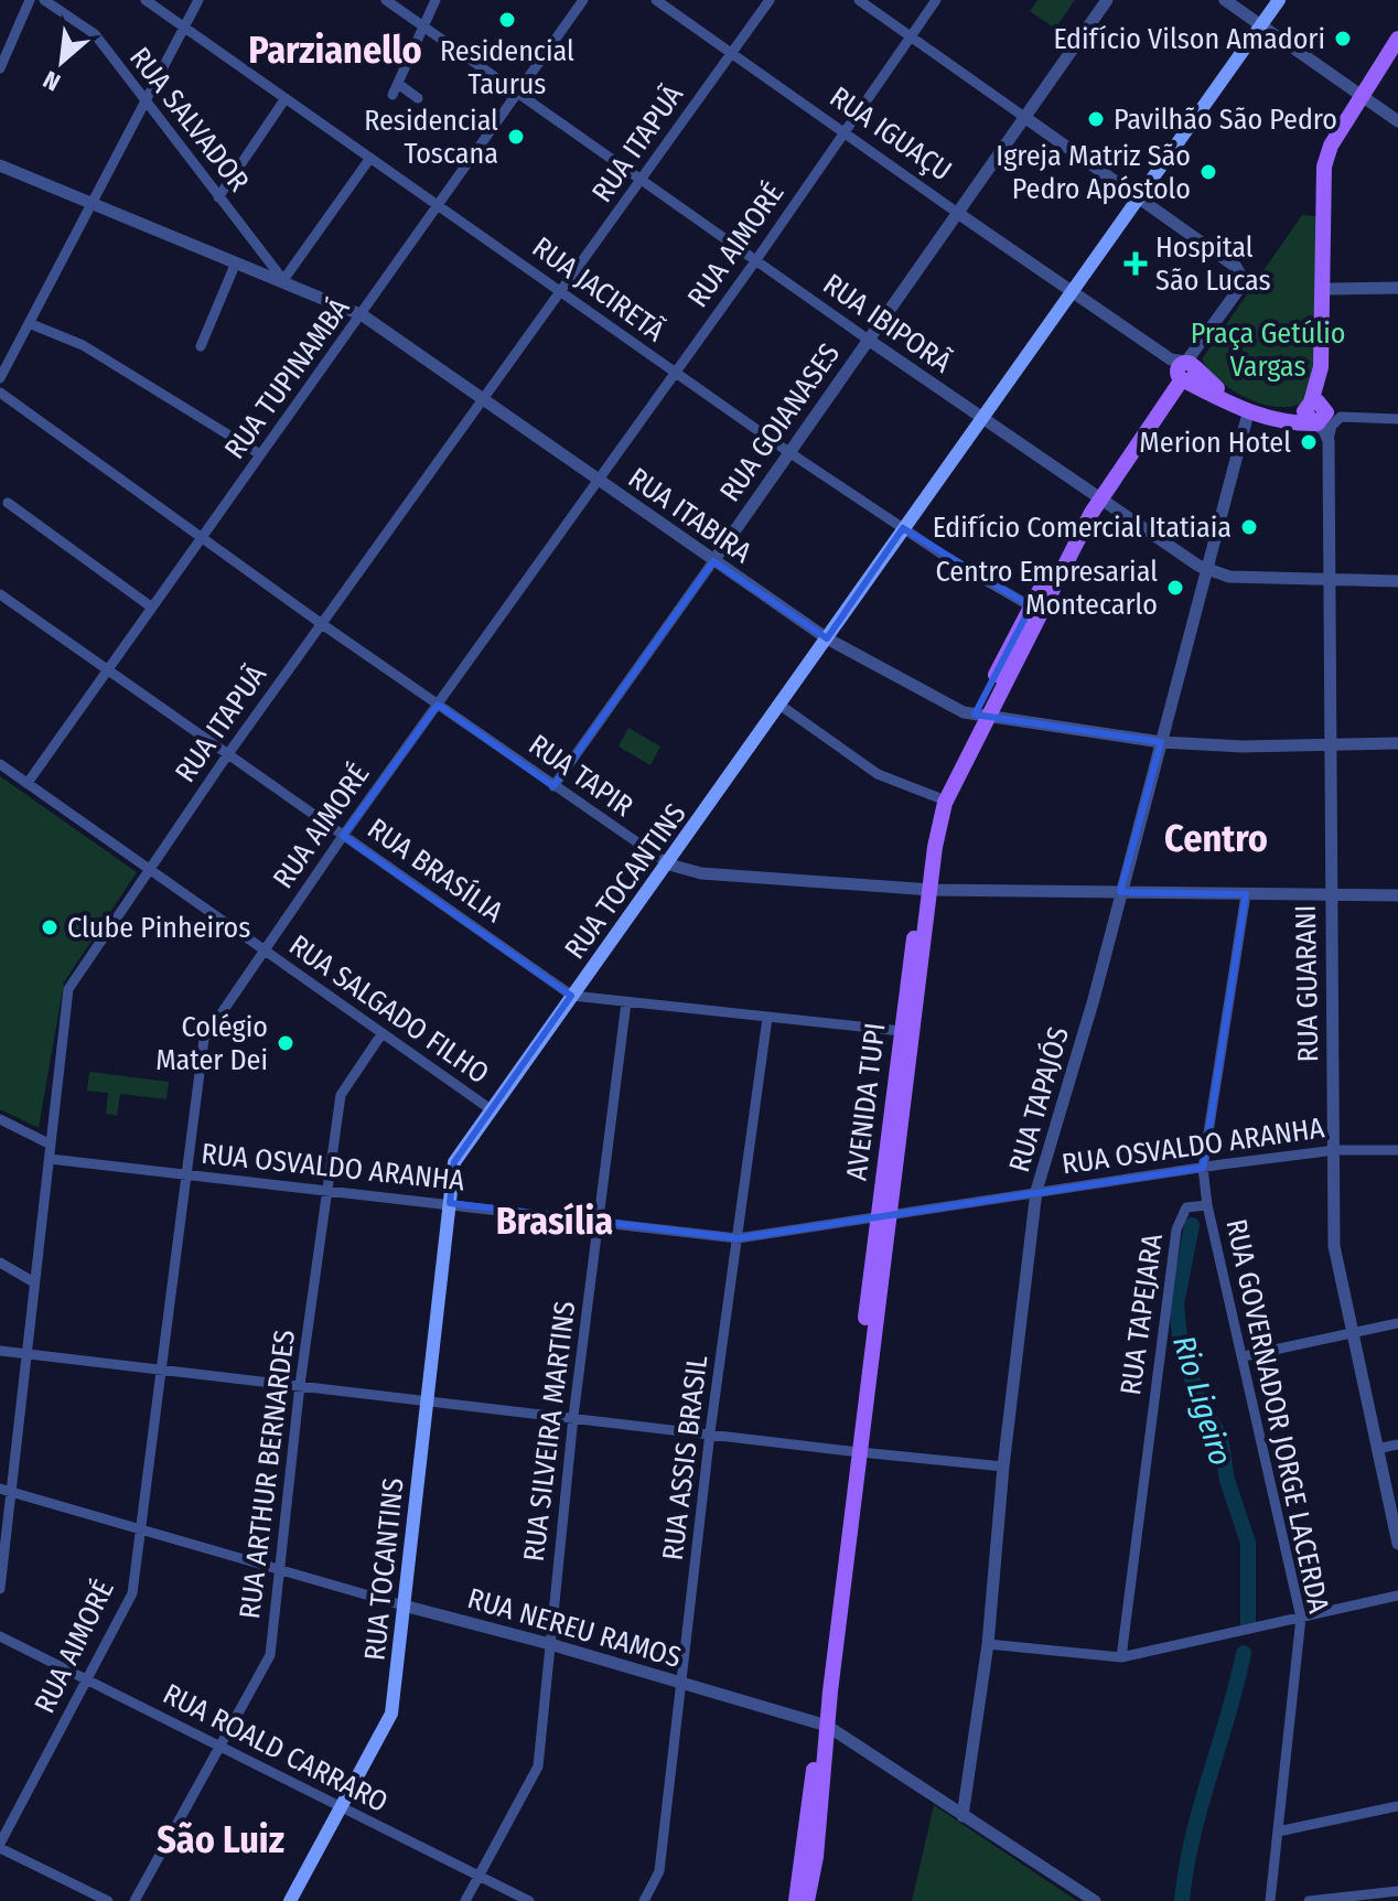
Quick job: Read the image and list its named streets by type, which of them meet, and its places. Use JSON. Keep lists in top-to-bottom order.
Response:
{
  "streets": {
    "main road": ["RUA IGUAÇU", "RUA TOCANTINS", "AVENIDA TUPI"],
    "street": [
      "RUA SALVADOR",
      "RUA ITAPUÃ",
      "RUA AIMORÉ",
      "RUA JACIRETÃ",
      "RUA IBIPORÃ",
      "RUA TUPINAMBÁ",
      "RUA GOIANASES",
      "RUA ITABIRA",
      "RUA TAPIR",
      "RUA BRASÍLIA",
      "RUA GUARANI",
      "RUA SALGADO FILHO",
      "RUA TAPAJÓS",
      "RUA OSVALDO ARANHA",
      "RUA TAPEJARA",
      "RUA GOVERNADOR JORGE LACERDA",
      "RUA SILVEIRA MARTINS",
      "RUA ASSIS BRASIL",
      "RUA ARTHUR BERNARDES",
      "RUA NEREU RAMOS",
      "RUA ROALD CARRARO"
    ]
  },
  "crossings": [
    ["RUA SALVADOR", "RUA ITABIRA"],
    ["RUA IGUAÇU", "RUA ITAPUÃ"],
    ["RUA IGUAÇU", "RUA AIMORÉ"],
    ["RUA IGUAÇU", "RUA GOIANASES"],
    ["RUA IGUAÇU", "RUA TOCANTINS"],
    ["RUA IGUAÇU", "RUA TAPAJÓS"],
    ["RUA IGUAÇU", "AVENIDA TUPI"],
    ["RUA ITAPUÃ", "RUA JACIRETÃ"],
    ["RUA ITAPUÃ", "RUA IBIPORÃ"],
    ["RUA ITAPUÃ", "RUA ITABIRA"],
    ["RUA ITAPUÃ", "RUA TAPIR"],
    ["RUA ITAPUÃ", "RUA BRASÍLIA"],
    ["RUA ITAPUÃ", "RUA SALGADO FILHO"],
    ["RUA ITAPUÃ", "RUA OSVALDO ARANHA"],
    ["RUA ITAPUÃ", "RUA NEREU RAMOS"],
    ["RUA AIMORÉ", "RUA JACIRETÃ"],
    ["RUA AIMORÉ", "RUA IBIPORÃ"],
    ["RUA AIMORÉ", "RUA ITABIRA"],
    ["RUA AIMORÉ", "RUA TAPIR"],
    ["RUA AIMORÉ", "RUA BRASÍLIA"],
    ["RUA AIMORÉ", "RUA SALGADO FILHO"],
    ["RUA AIMORÉ", "RUA OSVALDO ARANHA"],
    ["RUA AIMORÉ", "RUA NEREU RAMOS"],
    ["RUA AIMORÉ", "RUA ROALD CARRARO"],
    ["RUA JACIRETÃ", "RUA TUPINAMBÁ"],
    ["RUA JACIRETÃ", "RUA GOIANASES"],
    ["RUA JACIRETÃ", "RUA TOCANTINS"],
    ["RUA JACIRETÃ", "AVENIDA TUPI"],
    ["RUA IBIPORÃ", "RUA TUPINAMBÁ"],
    ["RUA IBIPORÃ", "RUA GOIANASES"],
    ["RUA IBIPORÃ", "RUA TOCANTINS"],
    ["RUA IBIPORÃ", "RUA GUARANI"],
    ["RUA IBIPORÃ", "RUA TAPAJÓS"],
    ["RUA IBIPORÃ", "AVENIDA TUPI"],
    ["RUA TUPINAMBÁ", "RUA ITABIRA"],
    ["RUA TUPINAMBÁ", "RUA TAPIR"],
    ["RUA TUPINAMBÁ", "RUA BRASÍLIA"],
    ["RUA TUPINAMBÁ", "RUA SALGADO FILHO"],
    ["RUA GOIANASES", "RUA ITABIRA"],
    ["RUA GOIANASES", "RUA TAPIR"],
    ["RUA ITABIRA", "RUA TOCANTINS"],
    ["RUA ITABIRA", "RUA GUARANI"],
    ["RUA ITABIRA", "RUA TAPAJÓS"],
    ["RUA ITABIRA", "AVENIDA TUPI"],
    ["RUA TAPIR", "RUA TOCANTINS"],
    ["RUA TAPIR", "RUA GUARANI"],
    ["RUA TAPIR", "RUA TAPAJÓS"],
    ["RUA TAPIR", "AVENIDA TUPI"],
    ["RUA BRASÍLIA", "RUA TOCANTINS"],
    ["RUA BRASÍLIA", "AVENIDA TUPI"],
    ["RUA BRASÍLIA", "RUA SILVEIRA MARTINS"],
    ["RUA BRASÍLIA", "RUA ASSIS BRASIL"],
    ["RUA TOCANTINS", "RUA SALGADO FILHO"],
    ["RUA TOCANTINS", "RUA OSVALDO ARANHA"],
    ["RUA TOCANTINS", "RUA NEREU RAMOS"],
    ["RUA TOCANTINS", "RUA ROALD CARRARO"],
    ["RUA GUARANI", "RUA OSVALDO ARANHA"],
    ["RUA SALGADO FILHO", "RUA ARTHUR BERNARDES"],
    ["RUA TAPAJÓS", "RUA OSVALDO ARANHA"],
    ["RUA TAPAJÓS", "RUA NEREU RAMOS"],
    ["AVENIDA TUPI", "RUA OSVALDO ARANHA"],
    ["AVENIDA TUPI", "RUA NEREU RAMOS"],
    ["RUA OSVALDO ARANHA", "RUA SILVEIRA MARTINS"],
    ["RUA OSVALDO ARANHA", "RUA ASSIS BRASIL"],
    ["RUA OSVALDO ARANHA", "RUA ARTHUR BERNARDES"],
    ["RUA TAPEJARA", "RUA GOVERNADOR JORGE LACERDA"],
    ["RUA SILVEIRA MARTINS", "RUA NEREU RAMOS"],
    ["RUA SILVEIRA MARTINS", "RUA ROALD CARRARO"],
    ["RUA ASSIS BRASIL", "RUA NEREU RAMOS"],
    ["RUA ARTHUR BERNARDES", "RUA NEREU RAMOS"],
    ["RUA ARTHUR BERNARDES", "RUA ROALD CARRARO"]
  ],
  "districts": [
    "Parzianello",
    "Centro",
    "Brasília",
    "São Luiz"
  ],
  "water": ["Rio Ligeiro"],
  "parks": ["Praça Getúlio Vargas"],
  "places": {
    "other": [
      "Residencial Taurus",
      "Edifício Vilson Amadori",
      "Pavilhão São Pedro",
      "Residencial Toscana",
      "Igreja Matriz São Pedro Apóstolo",
      "Merion Hotel",
      "Edifício Comercial Itatiaia",
      "Centro Empresarial Montecarlo",
      "Clube Pinheiros",
      "Colégio Mater Dei"
    ],
    "health": ["Hospital São Lucas"]
  },
  "north": "bottom left"
}
